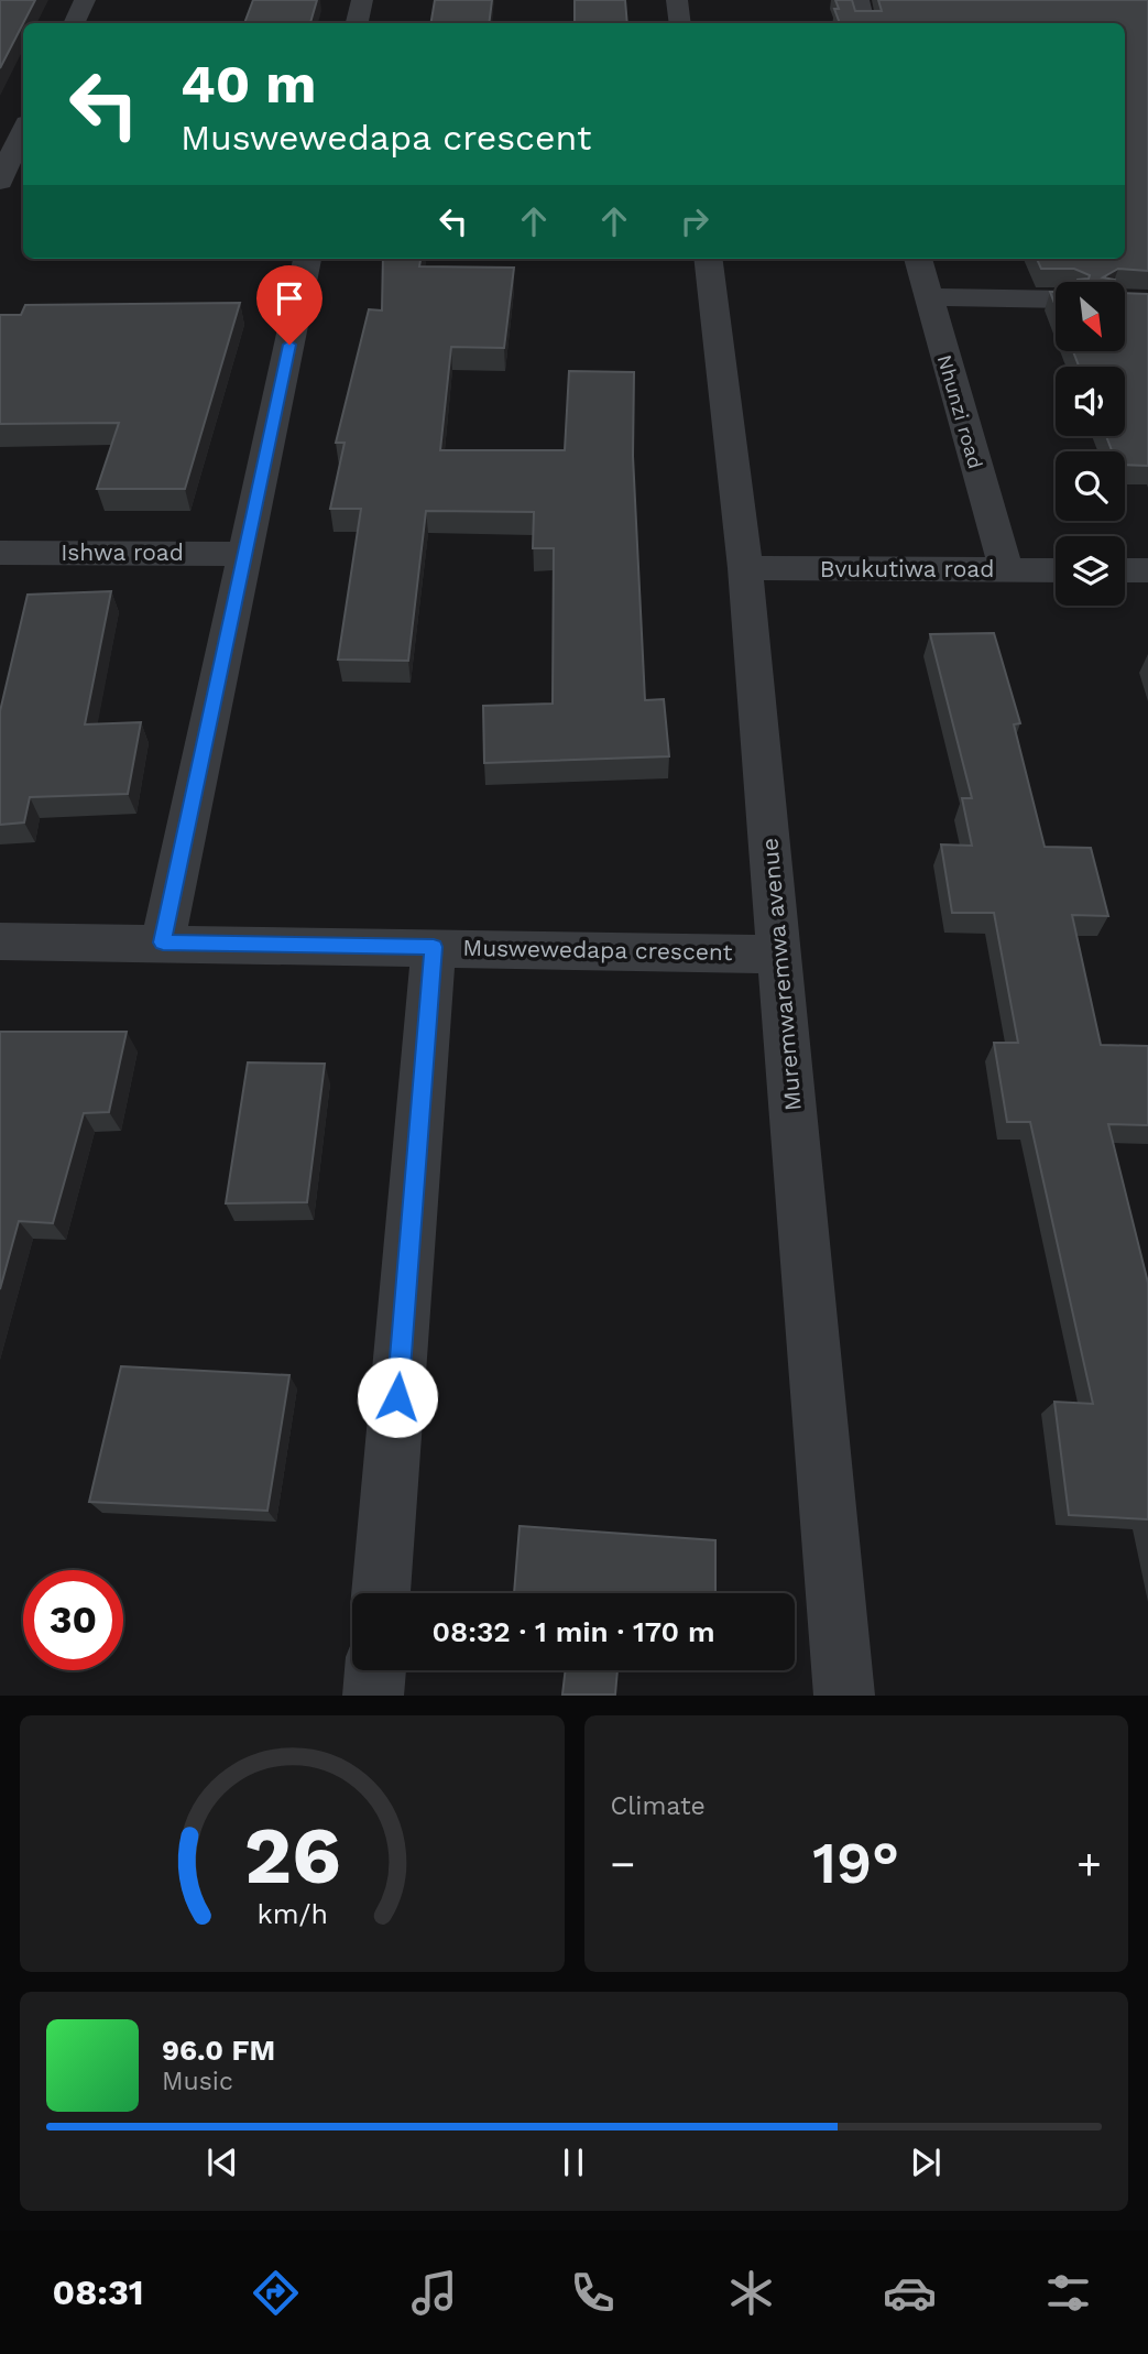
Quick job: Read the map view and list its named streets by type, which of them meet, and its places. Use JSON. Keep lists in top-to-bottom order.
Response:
{
  "streets": {
    "street": [
      "Nhunzi road",
      "Ishwa road",
      "Bvukutiwa road",
      "Muswewedapa crescent",
      "Muremwaremwa avenue"
    ]
  },
  "crossings": [
    ["Nhunzi road", "Bvukutiwa road"],
    ["Bvukutiwa road", "Muremwaremwa avenue"],
    ["Muswewedapa crescent", "Muremwaremwa avenue"]
  ],
  "north": "bottom right",
  "page": {
    "turn": ["40 m", "Muswewedapa crescent"],
    "limit": "30",
    "trip": "08:32 · 1 min · 170 m",
    "tile": "Climate",
    "heat": ["−", "19°", "+"],
    "song": ["96.0 FM", "Music"],
    "tabs": "08:31",
    "gauge": ["26", "km/h"]
  }
}
